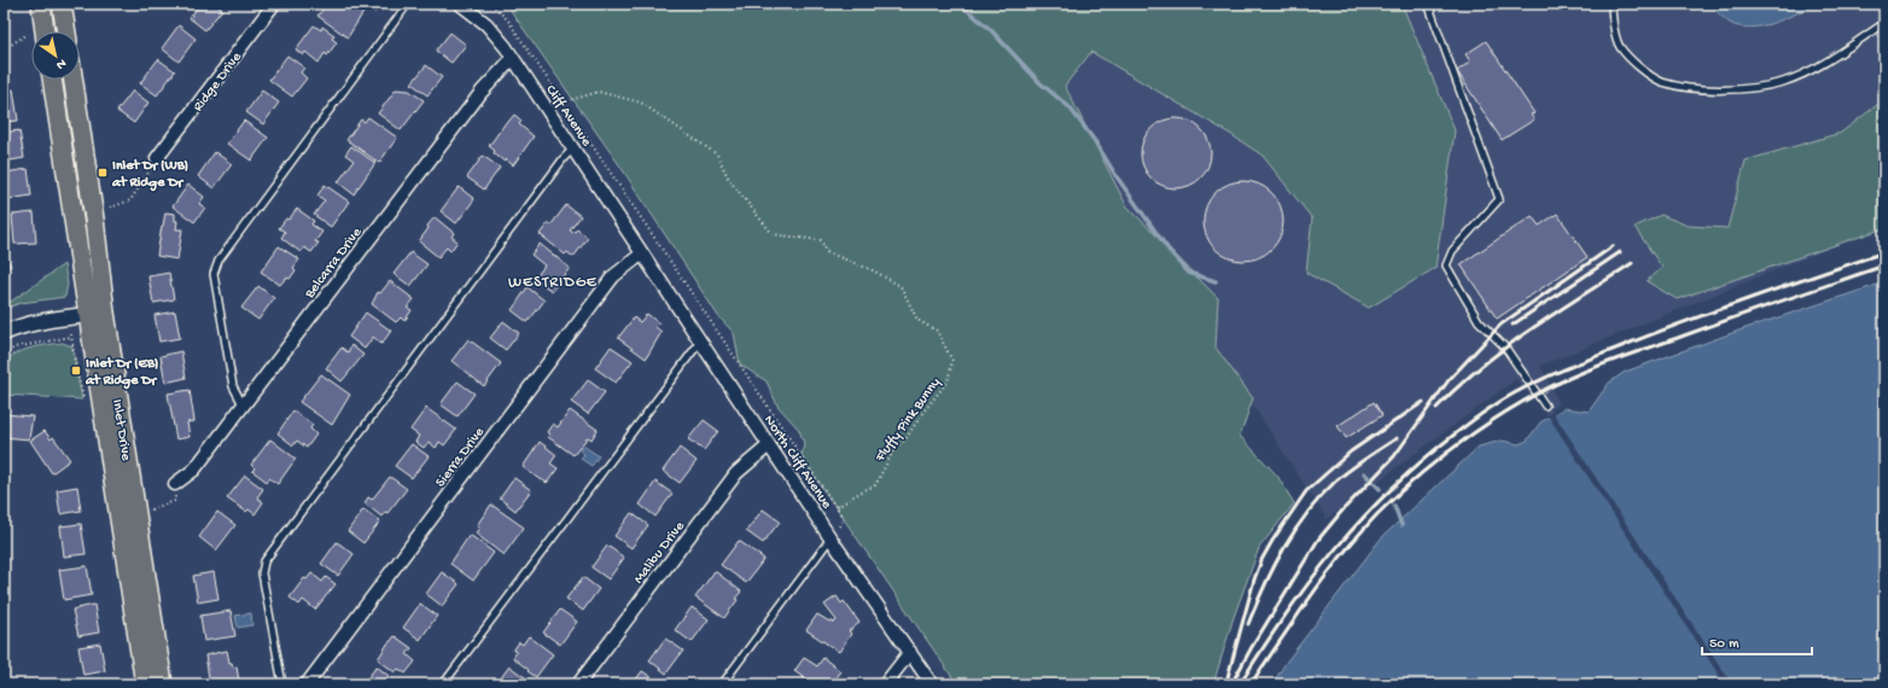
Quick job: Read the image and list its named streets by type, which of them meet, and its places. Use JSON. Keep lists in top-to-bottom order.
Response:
{
  "streets": {
    "main road": ["Inlet Drive"],
    "street": [
      "Ridge Drive",
      "Cliff Avenue",
      "Belcarra Drive",
      "Sierra Drive",
      "North Cliff Avenue",
      "Malibu Drive"
    ],
    "path": ["Fluffy Pink Bunny"]
  },
  "crossings": [
    ["Cliff Avenue", "Belcarra Drive"],
    ["Cliff Avenue", "Sierra Drive"],
    ["Cliff Avenue", "North Cliff Avenue"],
    ["Sierra Drive", "North Cliff Avenue"],
    ["North Cliff Avenue", "Malibu Drive"]
  ],
  "districts": ["WESTRIDGE"],
  "places": {
    "transit": ["Inlet Dr (WB) at Ridge Dr", "Inlet Dr (EB) at Ridge Dr"]
  },
  "scale_bar": "50 m",
  "north": "bottom right"
}
